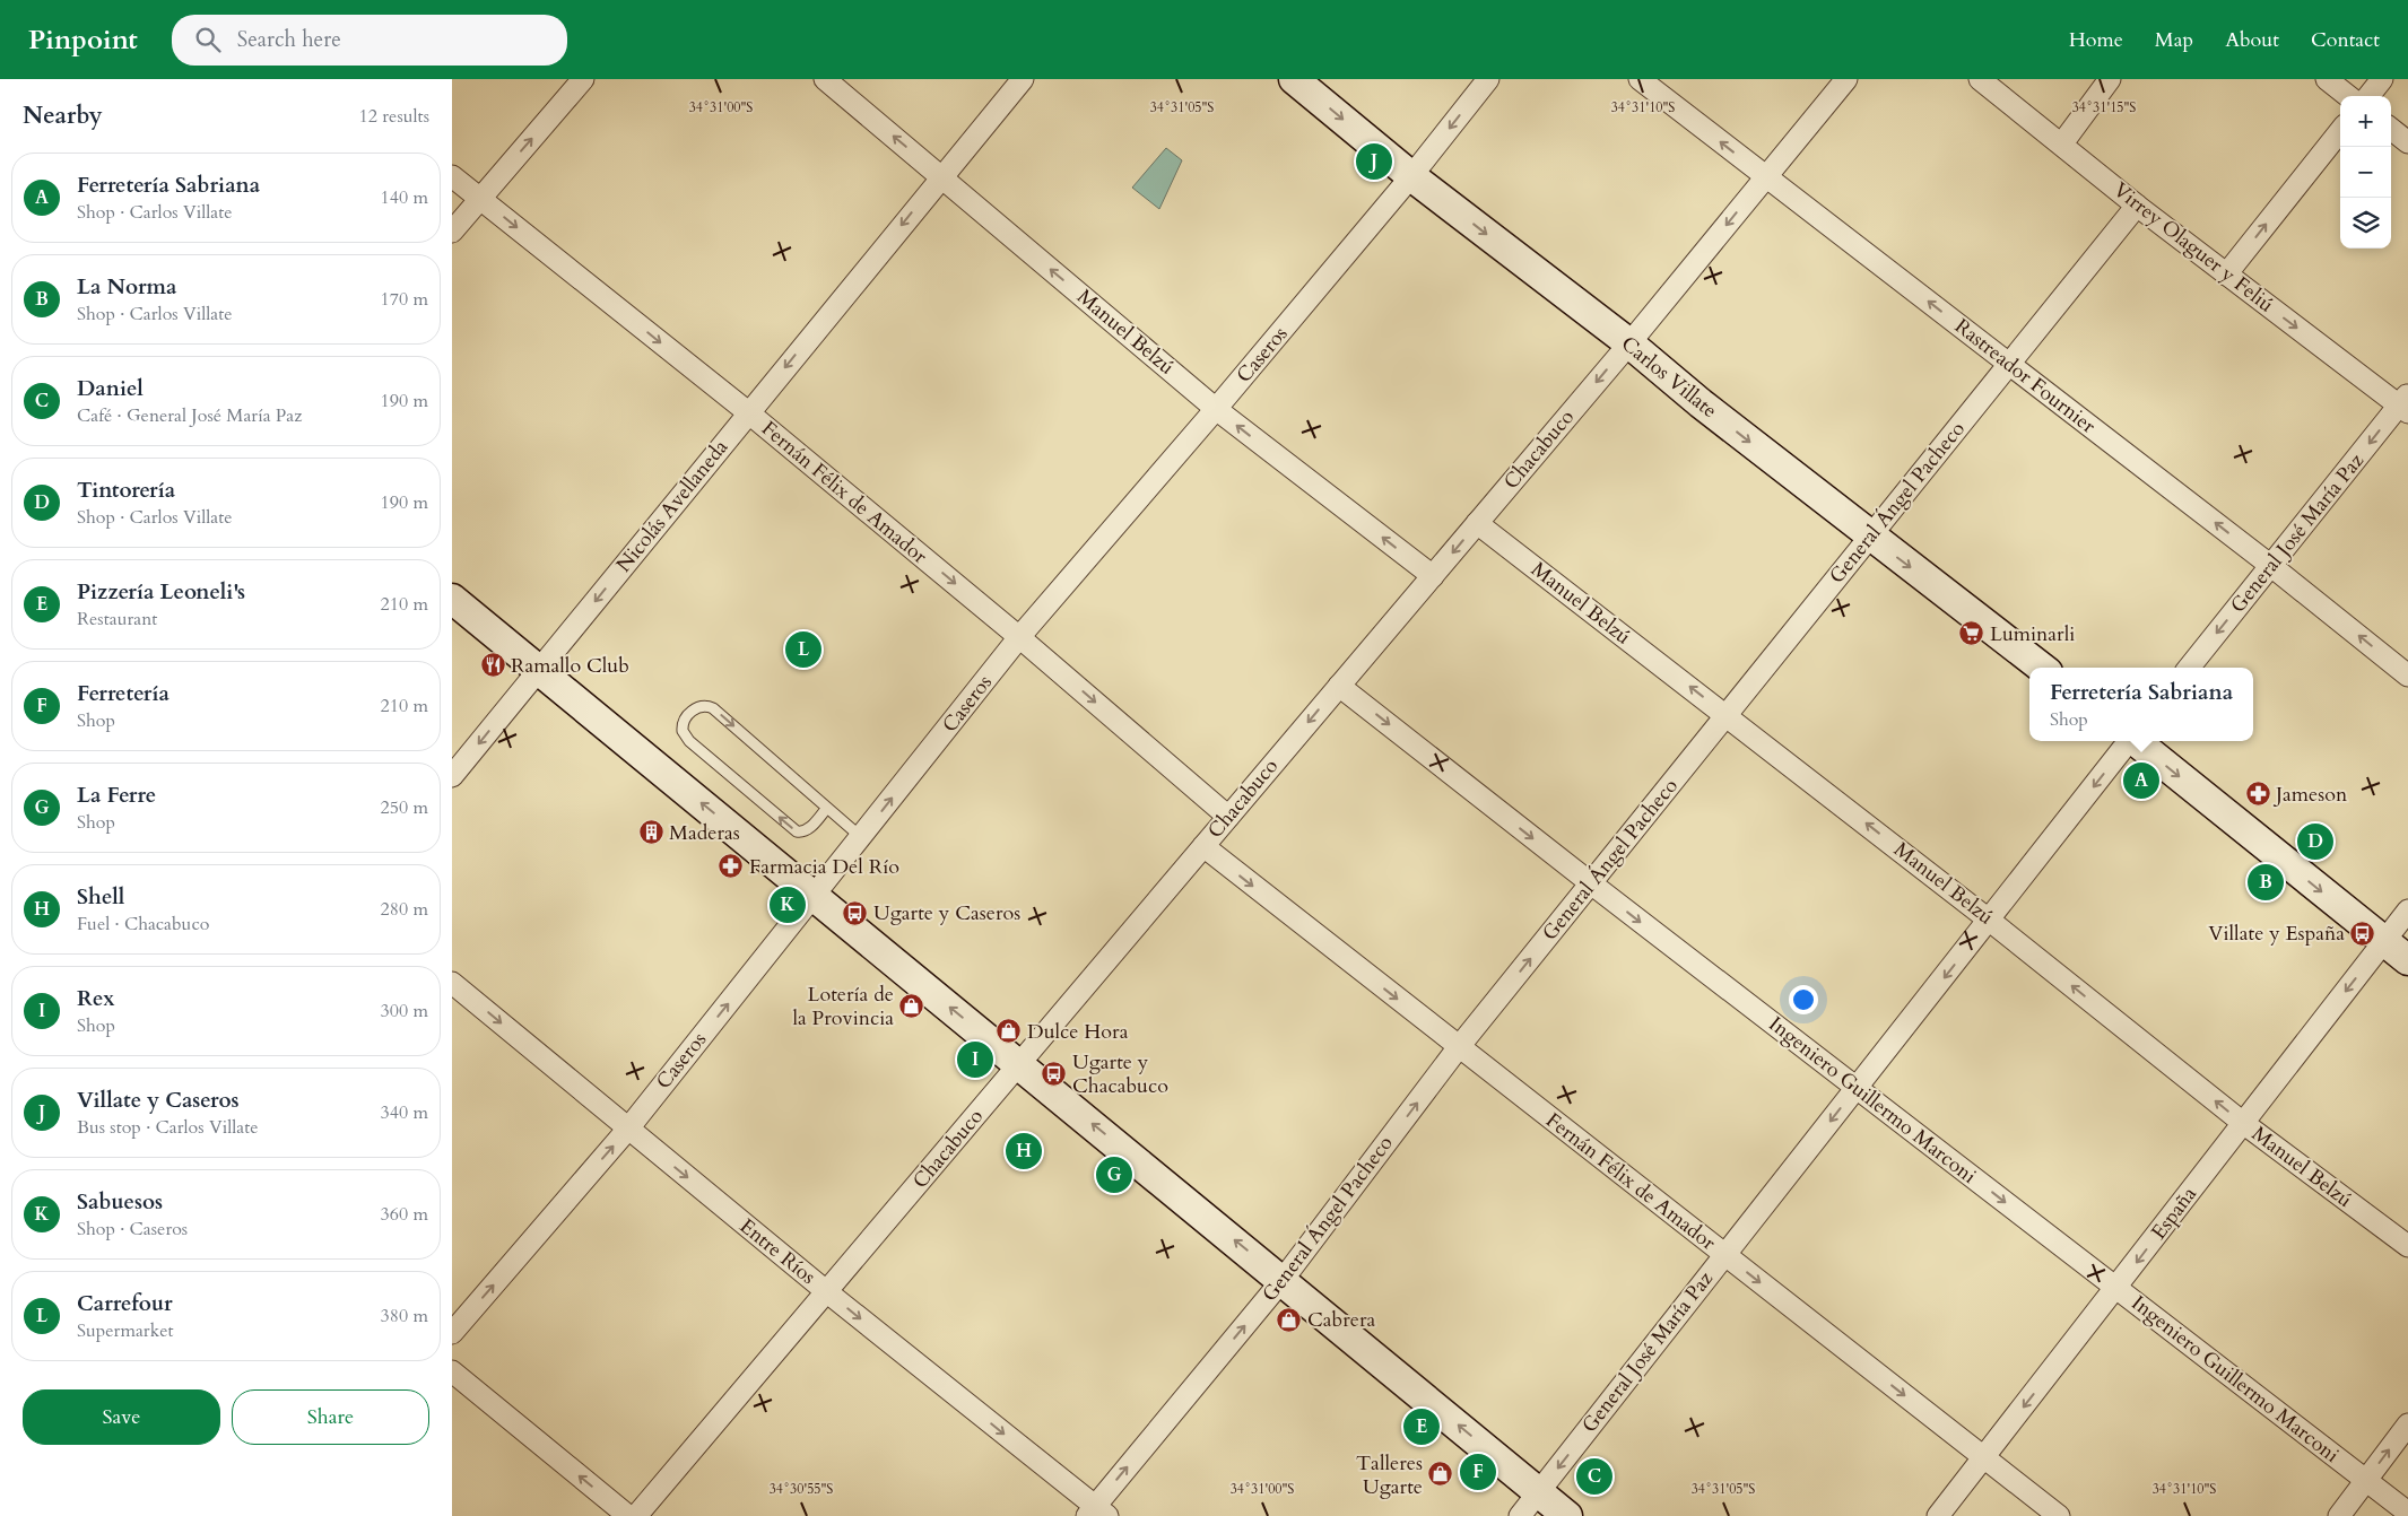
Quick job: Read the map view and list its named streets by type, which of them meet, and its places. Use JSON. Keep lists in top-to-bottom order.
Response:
{
  "streets": {
    "street": [
      "Virrey Olaguer y Feliú",
      "Manuel Belzú",
      "Caseros",
      "Rastreador Fournier",
      "Carlos Villate",
      "Chacabuco",
      "Fernán Félix de Amador",
      "General Ángel Pacheco",
      "Nicolás Avellaneda",
      "General José María Paz",
      "Ingeniero Guillermo Marconi",
      "España",
      "Entre Ríos"
    ]
  },
  "crossings": [
    ["Virrey Olaguer y Feliú", "General Ángel Pacheco"],
    ["Virrey Olaguer y Feliú", "General José María Paz"],
    ["Manuel Belzú", "Caseros"],
    ["Manuel Belzú", "Chacabuco"],
    ["Manuel Belzú", "General Ángel Pacheco"],
    ["Manuel Belzú", "Nicolás Avellaneda"],
    ["Manuel Belzú", "General José María Paz"],
    ["Manuel Belzú", "España"],
    ["Caseros", "Carlos Villate"],
    ["Caseros", "Fernán Félix de Amador"],
    ["Caseros", "Entre Ríos"],
    ["Rastreador Fournier", "Chacabuco"],
    ["Rastreador Fournier", "General Ángel Pacheco"],
    ["Rastreador Fournier", "General José María Paz"],
    ["Carlos Villate", "Chacabuco"],
    ["Carlos Villate", "General Ángel Pacheco"],
    ["Chacabuco", "Fernán Félix de Amador"],
    ["Chacabuco", "Ingeniero Guillermo Marconi"],
    ["Chacabuco", "Entre Ríos"],
    ["Fernán Félix de Amador", "General Ángel Pacheco"],
    ["Fernán Félix de Amador", "Nicolás Avellaneda"],
    ["Fernán Félix de Amador", "General José María Paz"],
    ["Fernán Félix de Amador", "España"],
    ["General Ángel Pacheco", "Ingeniero Guillermo Marconi"],
    ["General Ángel Pacheco", "Entre Ríos"],
    ["General José María Paz", "Ingeniero Guillermo Marconi"],
    ["Ingeniero Guillermo Marconi", "España"]
  ],
  "one_way": [
    "Virrey Olaguer y Feliú",
    "Manuel Belzú",
    "Rastreador Fournier",
    "Carlos Villate",
    "Chacabuco",
    "Fernán Félix de Amador",
    "General Ángel Pacheco",
    "Nicolás Avellaneda",
    "General José María Paz",
    "Ingeniero Guillermo Marconi",
    "España",
    "Entre Ríos"
  ],
  "places": {
    "supermarket": ["Luminarli"],
    "restaurant": ["Ramallo Club"],
    "pharmacy": ["Jameson", "Farmacia Del Río"],
    "building": ["Maderas"],
    "bus stop": ["Ugarte y Caseros", "Villate y España", "Ugarte y Chacabuco"],
    "shop": [
      "Lotería de la Provincia",
      "Dulce Hora",
      "Cabrera",
      "Talleres Ugarte"
    ]
  },
  "page": {
    "header": "Pinpoint",
    "search": "Search here",
    "nav": [
      "Home",
      "Map",
      "About",
      "Contact"
    ],
    "heading": ["Nearby", "12 results"],
    "map_buttons": ["+", "−"],
    "pins": [
      "J",
      "L",
      "A",
      "D",
      "B",
      "K",
      "I",
      "H",
      "G",
      "E",
      "F",
      "C"
    ],
    "list": [
      {
        "mark": "A",
        "name": "Ferretería Sabriana",
        "note": "Shop · Carlos Villate",
        "value": "140 m"
      },
      {
        "mark": "B",
        "name": "La Norma",
        "note": "Shop · Carlos Villate",
        "value": "170 m"
      },
      {
        "mark": "C",
        "name": "Daniel",
        "note": "Café · General José María Paz",
        "value": "190 m"
      },
      {
        "mark": "D",
        "name": "Tintorería",
        "note": "Shop · Carlos Villate",
        "value": "190 m"
      },
      {
        "mark": "E",
        "name": "Pizzería Leoneli's",
        "note": "Restaurant",
        "value": "210 m"
      },
      {
        "mark": "F",
        "name": "Ferretería",
        "note": "Shop",
        "value": "210 m"
      },
      {
        "mark": "G",
        "name": "La Ferre",
        "note": "Shop",
        "value": "250 m"
      },
      {
        "mark": "H",
        "name": "Shell",
        "note": "Fuel · Chacabuco",
        "value": "280 m"
      },
      {
        "mark": "I",
        "name": "Rex",
        "note": "Shop",
        "value": "300 m"
      },
      {
        "mark": "J",
        "name": "Villate y Caseros",
        "note": "Bus stop · Carlos Villate",
        "value": "340 m"
      },
      {
        "mark": "K",
        "name": "Sabuesos",
        "note": "Shop · Caseros",
        "value": "360 m"
      },
      {
        "mark": "L",
        "name": "Carrefour",
        "note": "Supermarket",
        "value": "380 m"
      }
    ],
    "popup": ["Ferretería Sabriana", "Shop"],
    "buttons": ["Save", "Share"]
  },
  "coordinates": [
    "34°31'00\"S",
    "34°31'05\"S",
    "34°31'10\"S",
    "34°31'15\"S",
    "34°30'55\"S"
  ]
}
